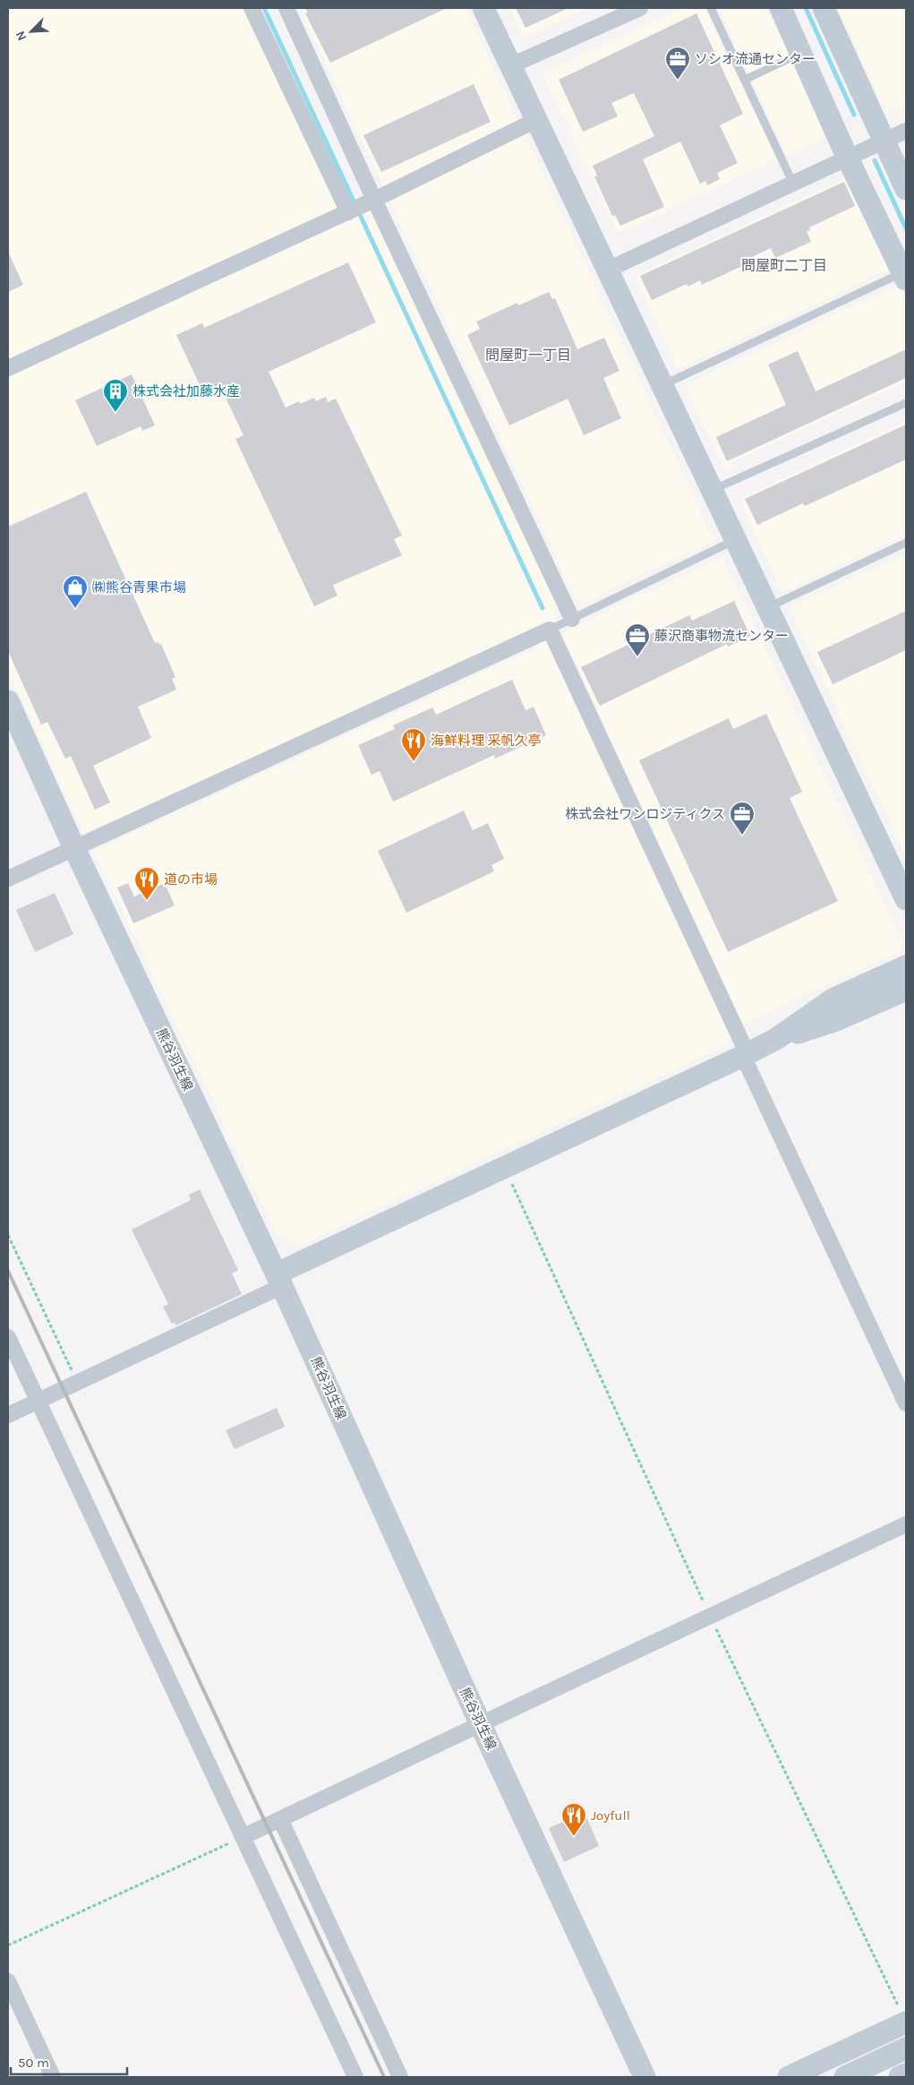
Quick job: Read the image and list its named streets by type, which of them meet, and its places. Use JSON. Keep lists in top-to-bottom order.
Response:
{
  "streets": {
    "street": ["熊谷羽生線"]
  },
  "districts": ["問屋町二丁目", "問屋町一丁目"],
  "places": {
    "office": ["ソシオ流通センター", "藤沢商事物流センター", "株式会社ワンロジティクス"],
    "building": ["株式会社加藤水産"],
    "shop": ["㈱熊谷青果市場"],
    "restaurant": ["海鮮料理 采帆久亭", "道の市場", "Joyfull"]
  },
  "scale_bar": "50 m",
  "north": "bottom left"
}
